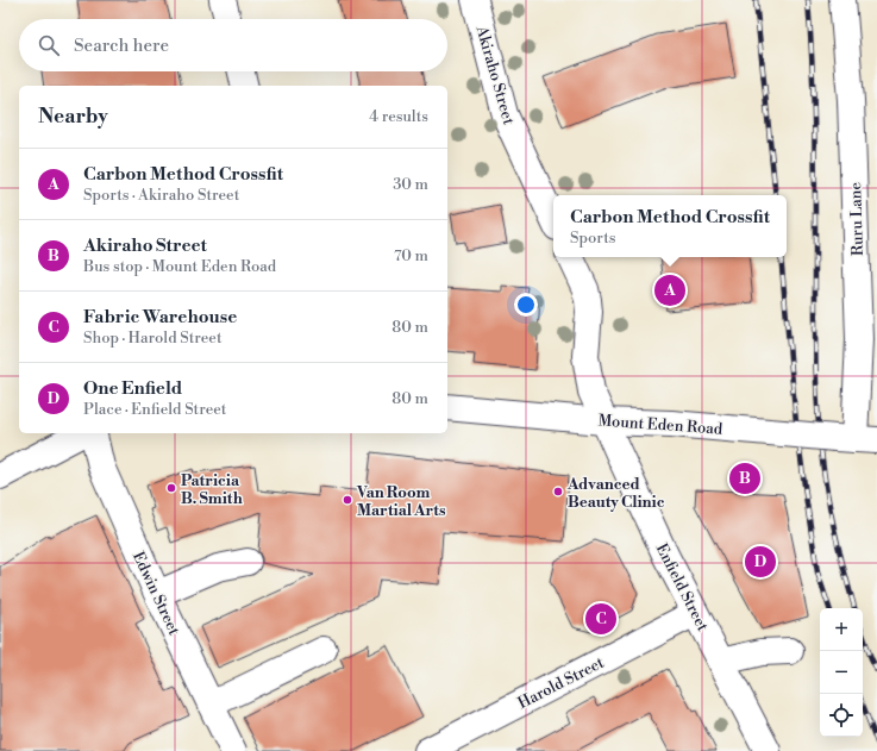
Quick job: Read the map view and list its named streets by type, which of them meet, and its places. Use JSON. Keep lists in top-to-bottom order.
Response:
{
  "streets": {
    "street": [
      "Akiraho Street",
      "Ruru Lane",
      "Mount Eden Road",
      "Enfield Street",
      "Edwin Street",
      "Harold Street"
    ]
  },
  "crossings": [
    ["Ruru Lane", "Mount Eden Road"],
    ["Mount Eden Road", "Enfield Street"],
    ["Enfield Street", "Harold Street"]
  ],
  "places": ["Patricia B. Smith", "Advanced Beauty Clinic", "Van Room Martial Arts"],
  "page": {
    "search": "Search here",
    "heading": ["Nearby", "4 results"],
    "list": [
      {
        "mark": "A",
        "name": "Carbon Method Crossfit",
        "note": "Sports · Akiraho Street",
        "value": "30 m"
      },
      {
        "mark": "B",
        "name": "Akiraho Street",
        "note": "Bus stop · Mount Eden Road",
        "value": "70 m"
      },
      {
        "mark": "C",
        "name": "Fabric Warehouse",
        "note": "Shop · Harold Street",
        "value": "80 m"
      },
      {
        "mark": "D",
        "name": "One Enfield",
        "note": "Place · Enfield Street",
        "value": "80 m"
      }
    ],
    "popup": ["Carbon Method Crossfit", "Sports"],
    "pins": [
      "A",
      "B",
      "D",
      "C"
    ],
    "map_buttons": ["+", "−"]
  }
}
